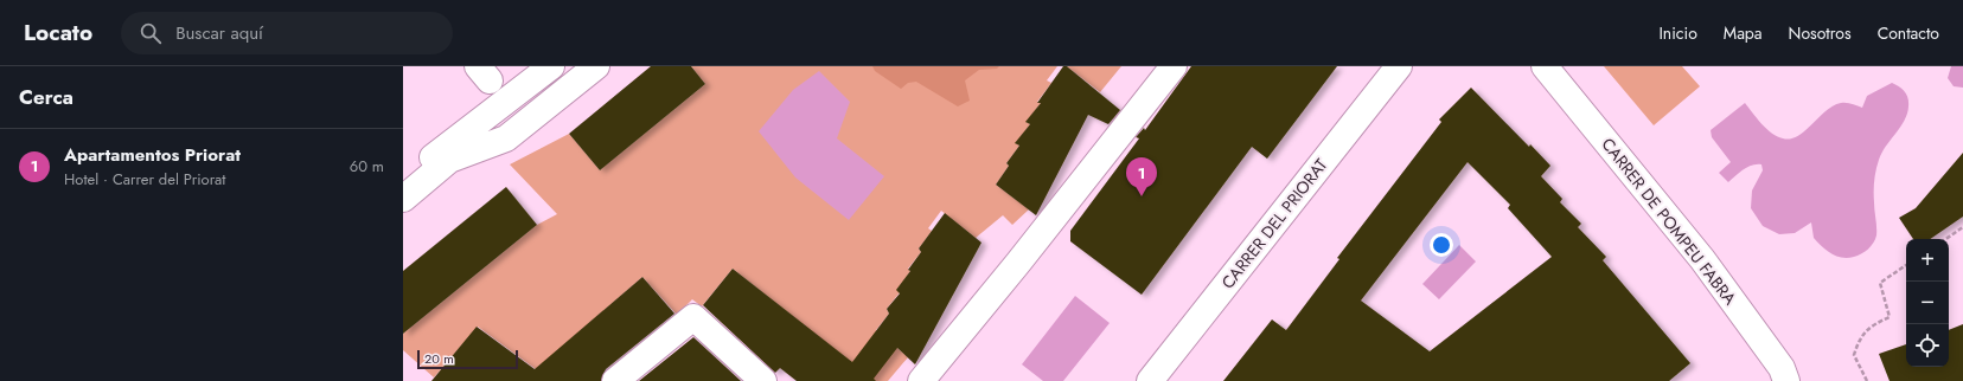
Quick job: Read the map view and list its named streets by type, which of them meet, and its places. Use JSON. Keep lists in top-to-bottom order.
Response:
{
  "streets": {
    "street": ["CARRER DE POMPEU FABRA", "CARRER DEL PRIORAT"]
  },
  "scale_bar": "20 m",
  "page": {
    "header": "Locato",
    "search": "Buscar aquí",
    "nav": [
      "Inicio",
      "Mapa",
      "Nosotros",
      "Contacto"
    ],
    "heading": "Cerca",
    "list": [
      {
        "mark": "1",
        "name": "Apartamentos Priorat",
        "note": "Hotel · Carrer del Priorat",
        "value": "60 m"
      }
    ],
    "pins": "1",
    "map_buttons": ["+", "−"],
    "scale": "20 m"
  }
}
